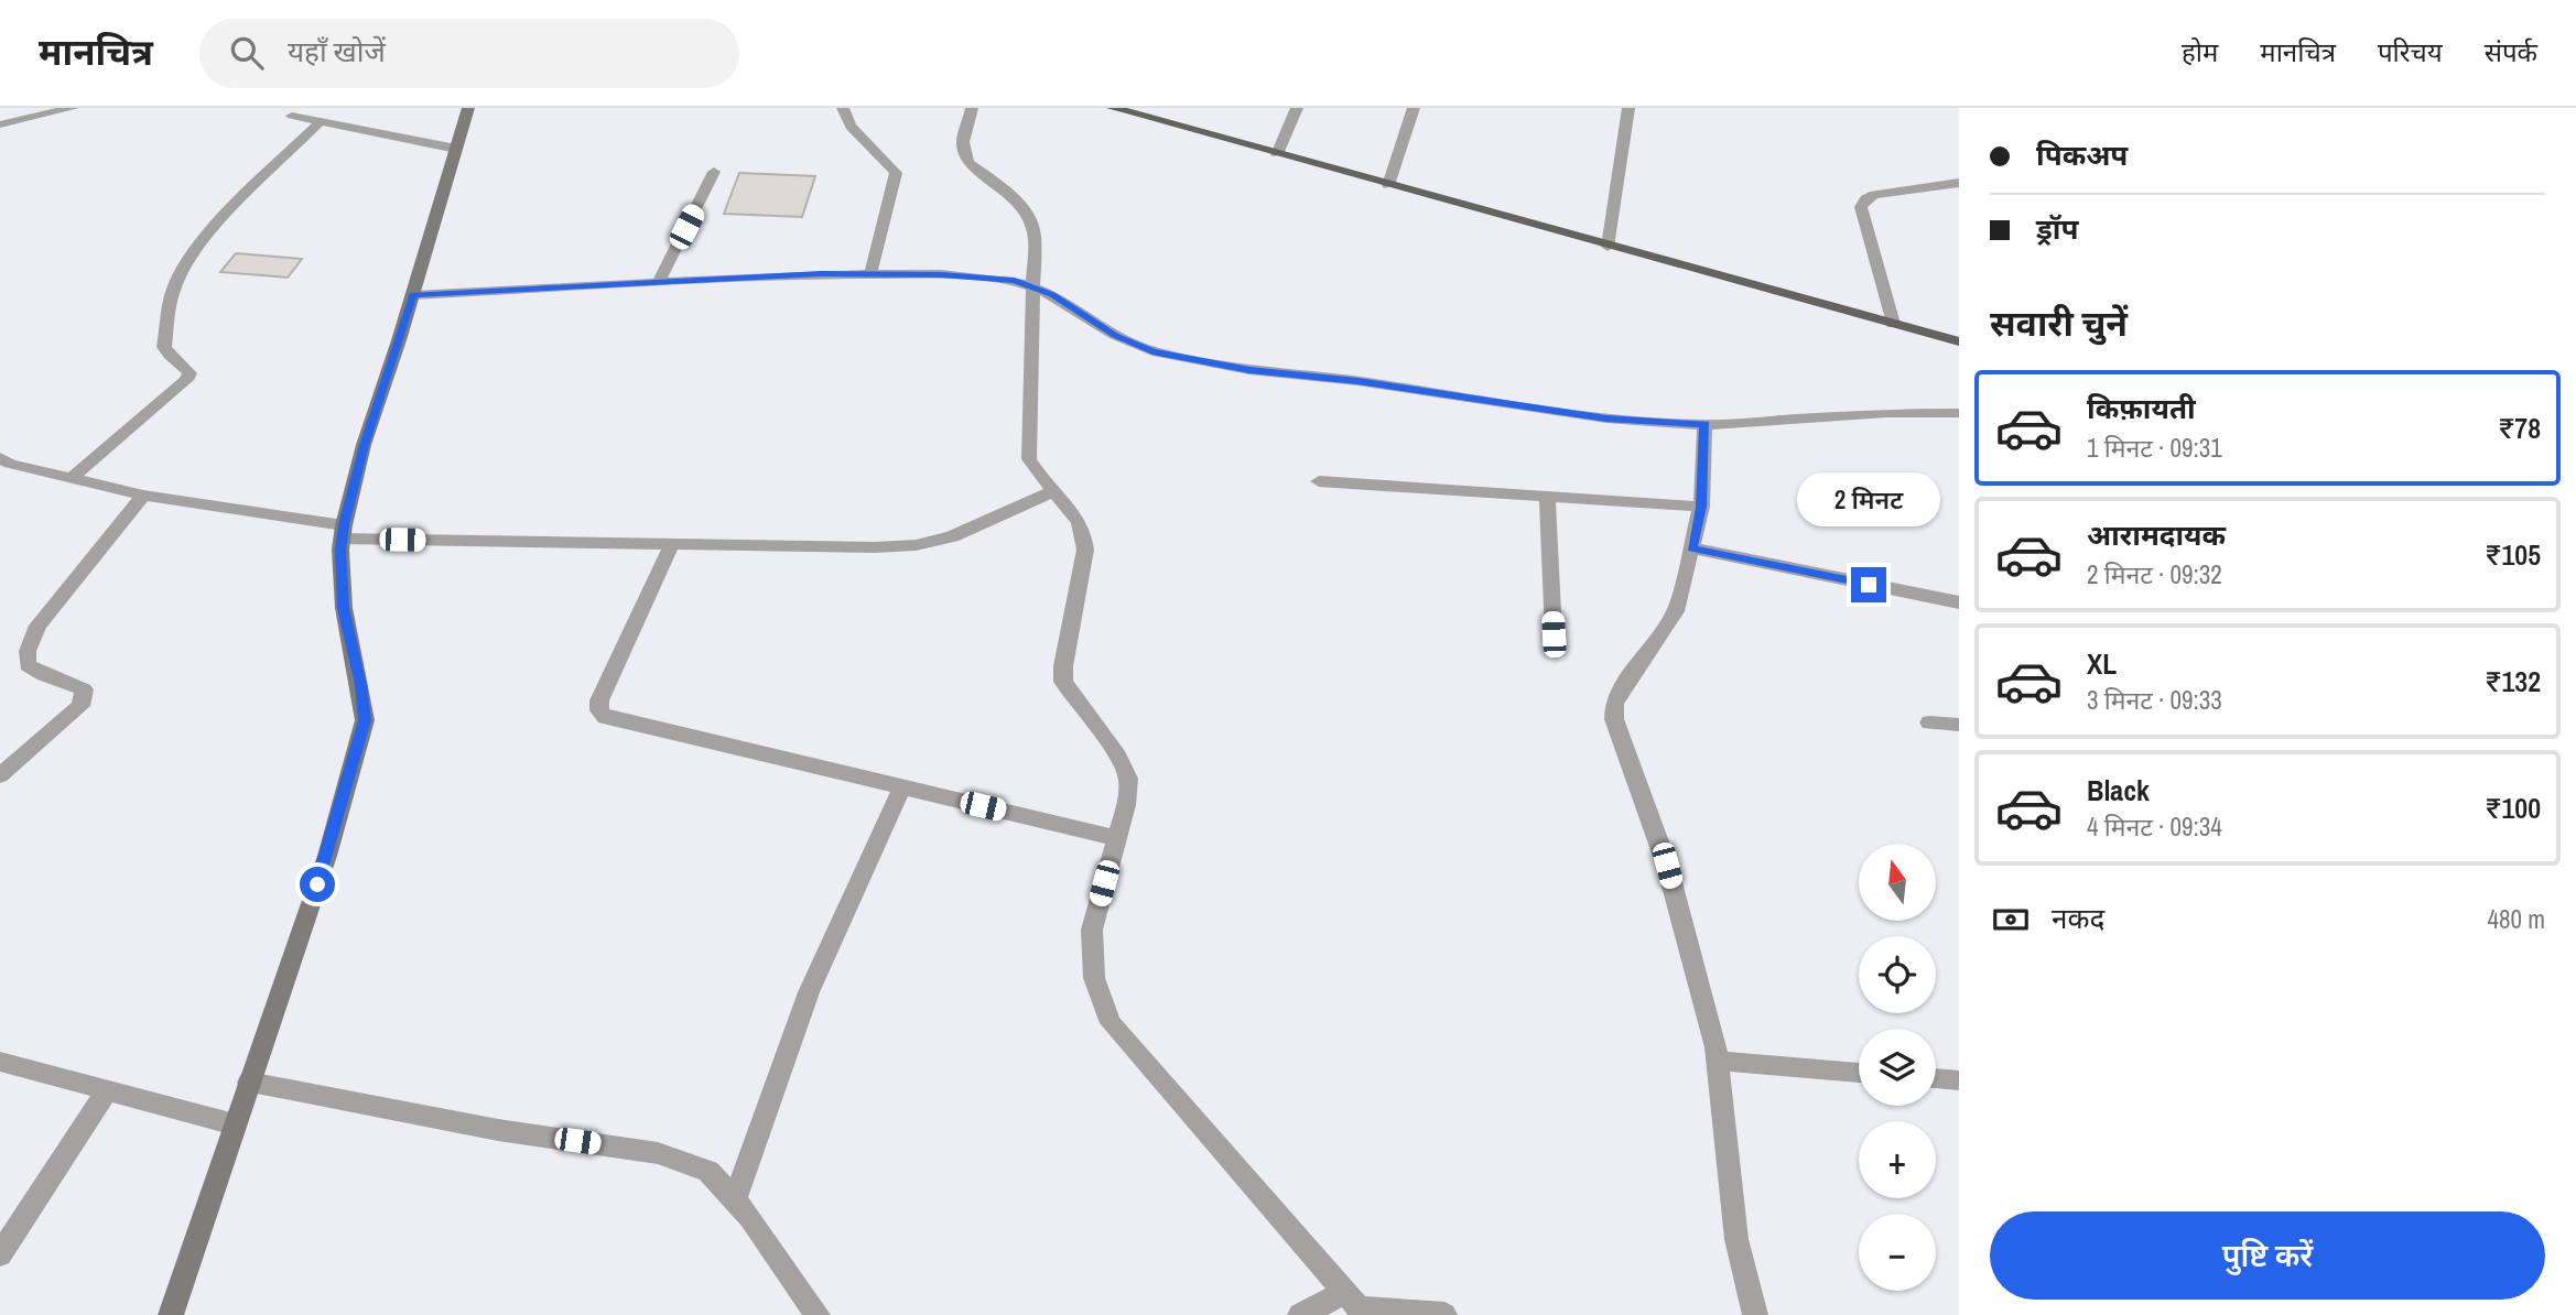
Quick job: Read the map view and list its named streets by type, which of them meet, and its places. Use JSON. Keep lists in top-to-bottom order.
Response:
{
  "north": "top",
  "page": {
    "header": "मानचित्र",
    "search": "यहाँ खोजें",
    "nav": [
      "होम",
      "मानचित्र",
      "परिचय",
      "संपर्क"
    ],
    "banner": ["पिकअप", "ड्रॉप"],
    "heading": "सवारी चुनें",
    "list": [
      {
        "name": "किफ़ायती",
        "note": "1 मिनट · 09:31",
        "value": "₹78"
      },
      {
        "name": "आरामदायक",
        "note": "2 मिनट · 09:32",
        "value": "₹105"
      },
      {
        "name": "XL",
        "note": "3 मिनट · 09:33",
        "value": "₹132"
      },
      {
        "name": "Black",
        "note": "4 मिनट · 09:34",
        "value": "₹100"
      }
    ],
    "bubble": "2 मिनट",
    "map_buttons": ["+", "−"],
    "pay": ["नकद", "480 m"],
    "buttons": "पुष्टि करें"
  }
}
